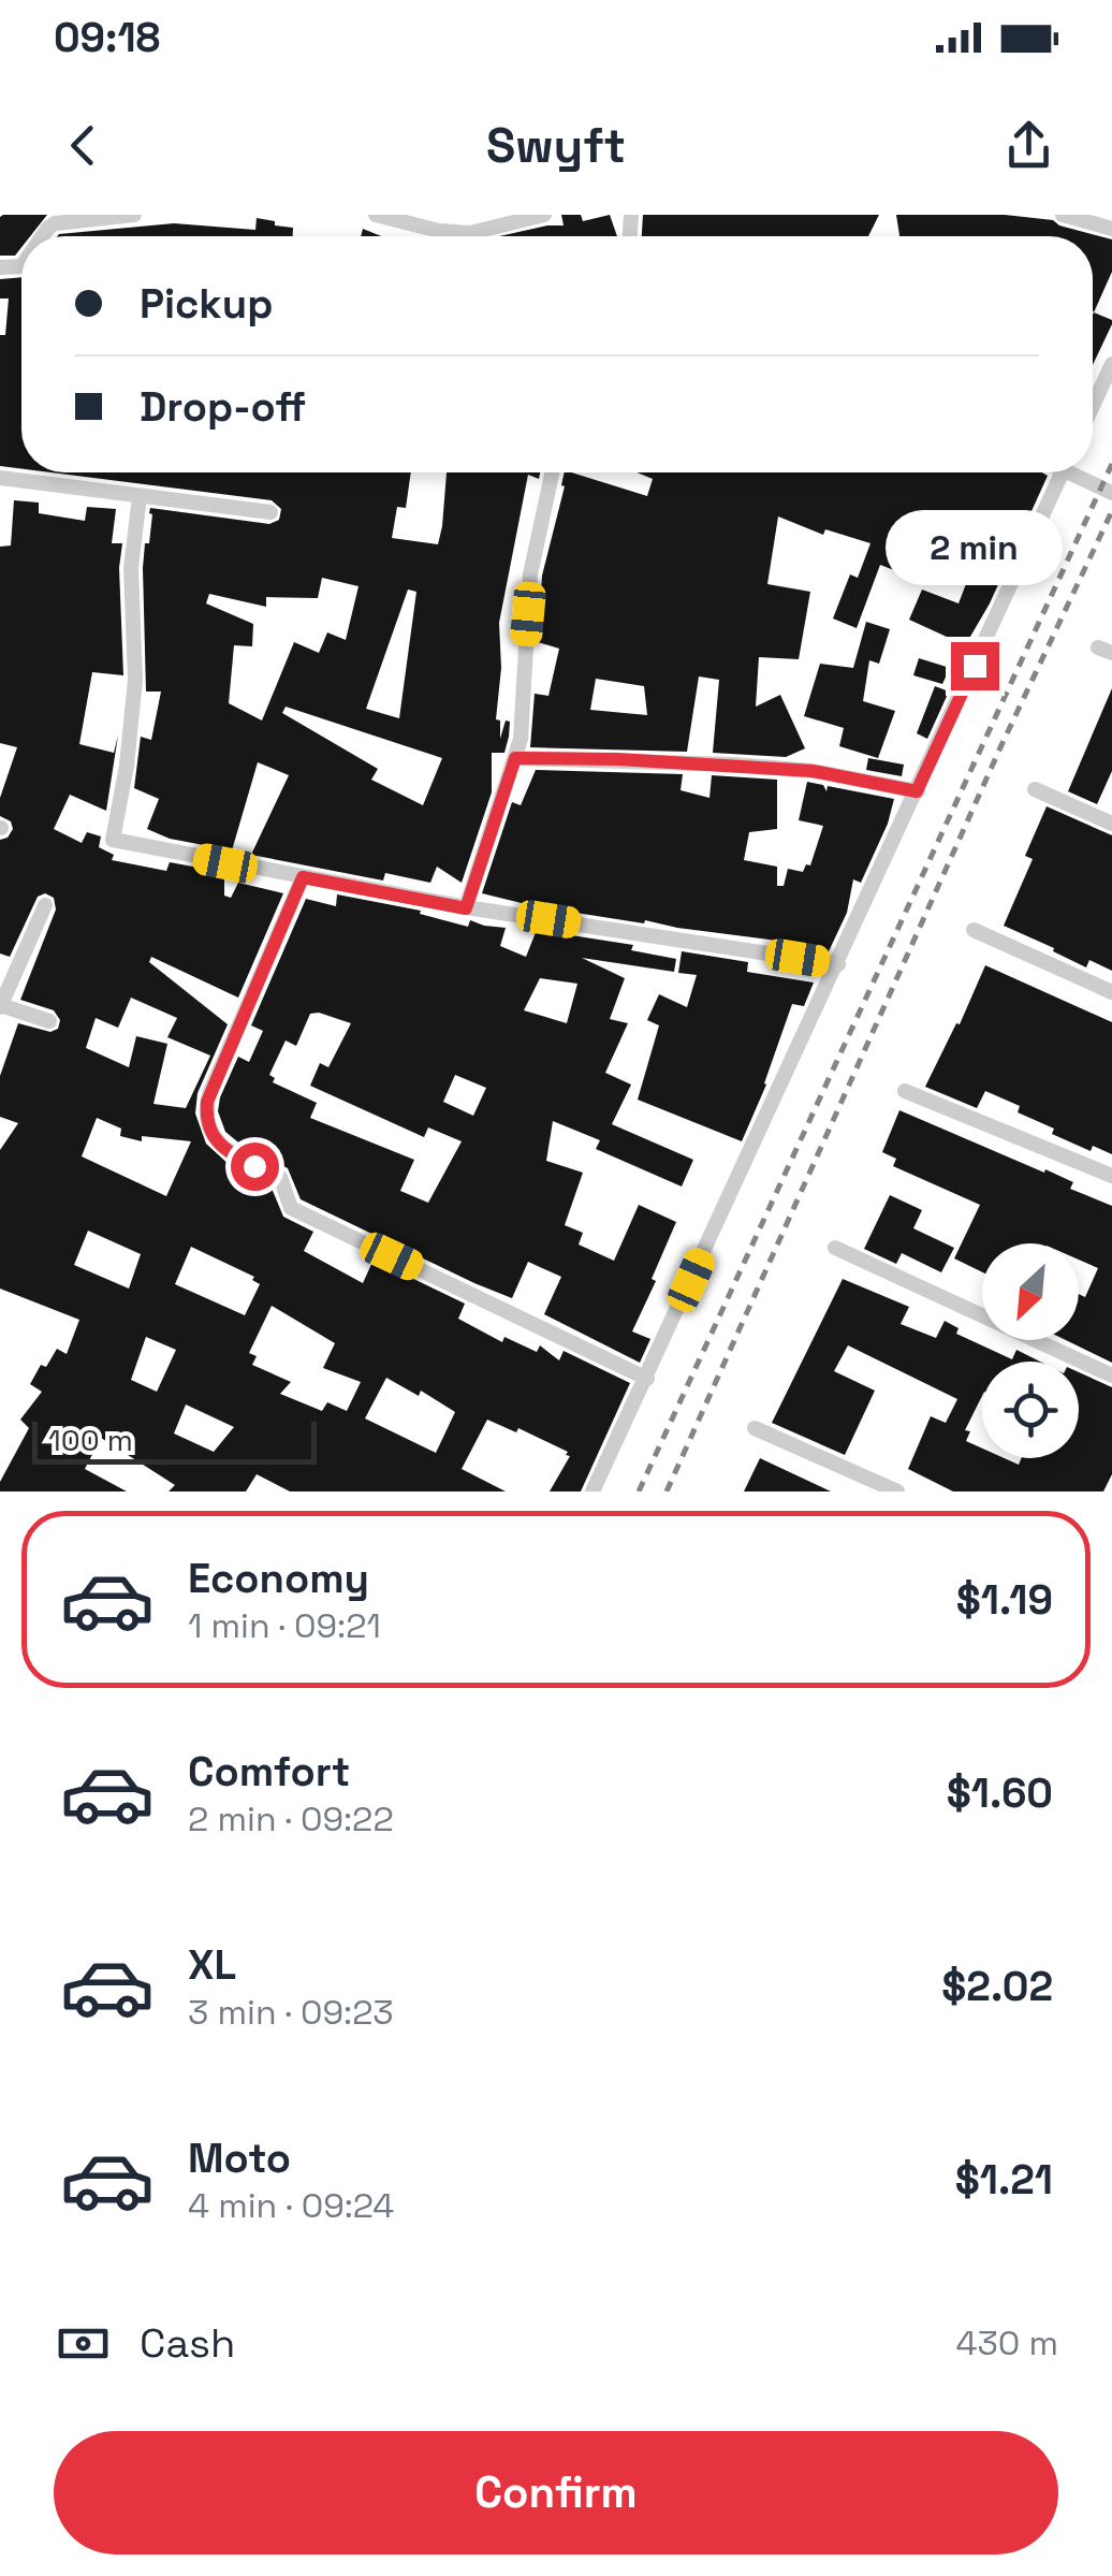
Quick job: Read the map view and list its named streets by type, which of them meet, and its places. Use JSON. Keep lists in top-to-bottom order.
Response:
{
  "scale_bar": "100 m",
  "north": "bottom left",
  "page": {
    "status": "09:18",
    "header": "Swyft",
    "banner": ["Pickup", "Drop-off"],
    "bubble": "2 min",
    "scale": "100 m",
    "list": [
      {
        "name": "Economy",
        "note": "1 min · 09:21",
        "value": "$1.19"
      },
      {
        "name": "Comfort",
        "note": "2 min · 09:22",
        "value": "$1.60"
      },
      {
        "name": "XL",
        "note": "3 min · 09:23",
        "value": "$2.02"
      },
      {
        "name": "Moto",
        "note": "4 min · 09:24",
        "value": "$1.21"
      }
    ],
    "pay": ["Cash", "430 m"],
    "buttons": "Confirm"
  }
}
